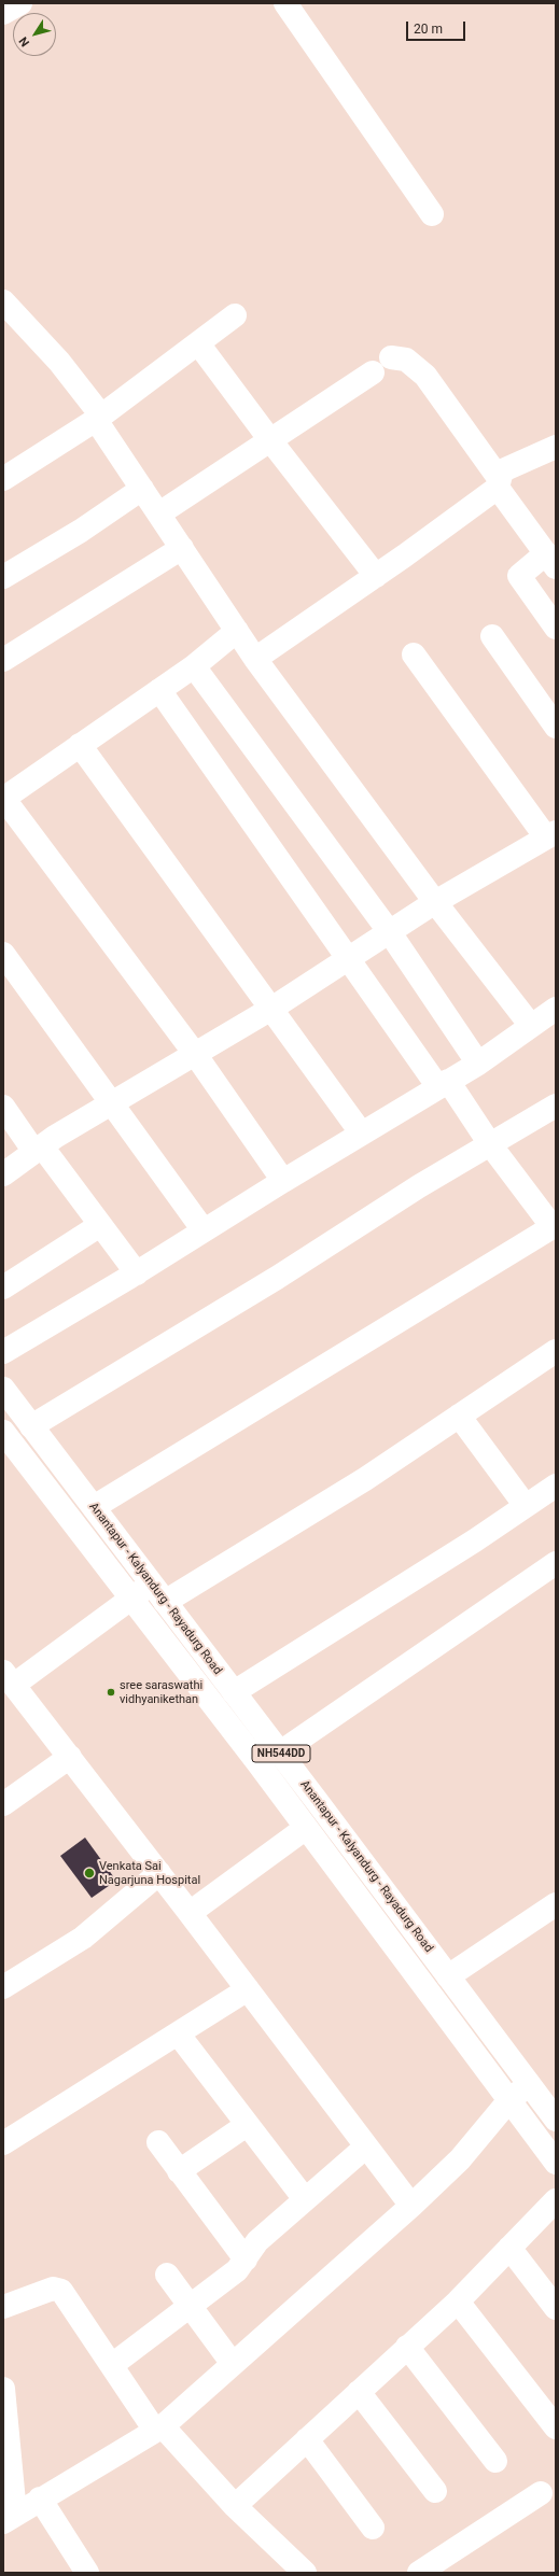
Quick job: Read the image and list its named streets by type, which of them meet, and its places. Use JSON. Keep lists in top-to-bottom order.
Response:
{
  "streets": {
    "main road": ["Anantapur - Kalyandurg - Rayadurg Road", "NH544DD"]
  },
  "places": ["sree saraswathi vidhyanikethan", "Venkata Sai Nagarjuna Hospital"],
  "scale_bar": "20 m",
  "north": "bottom left"
}
